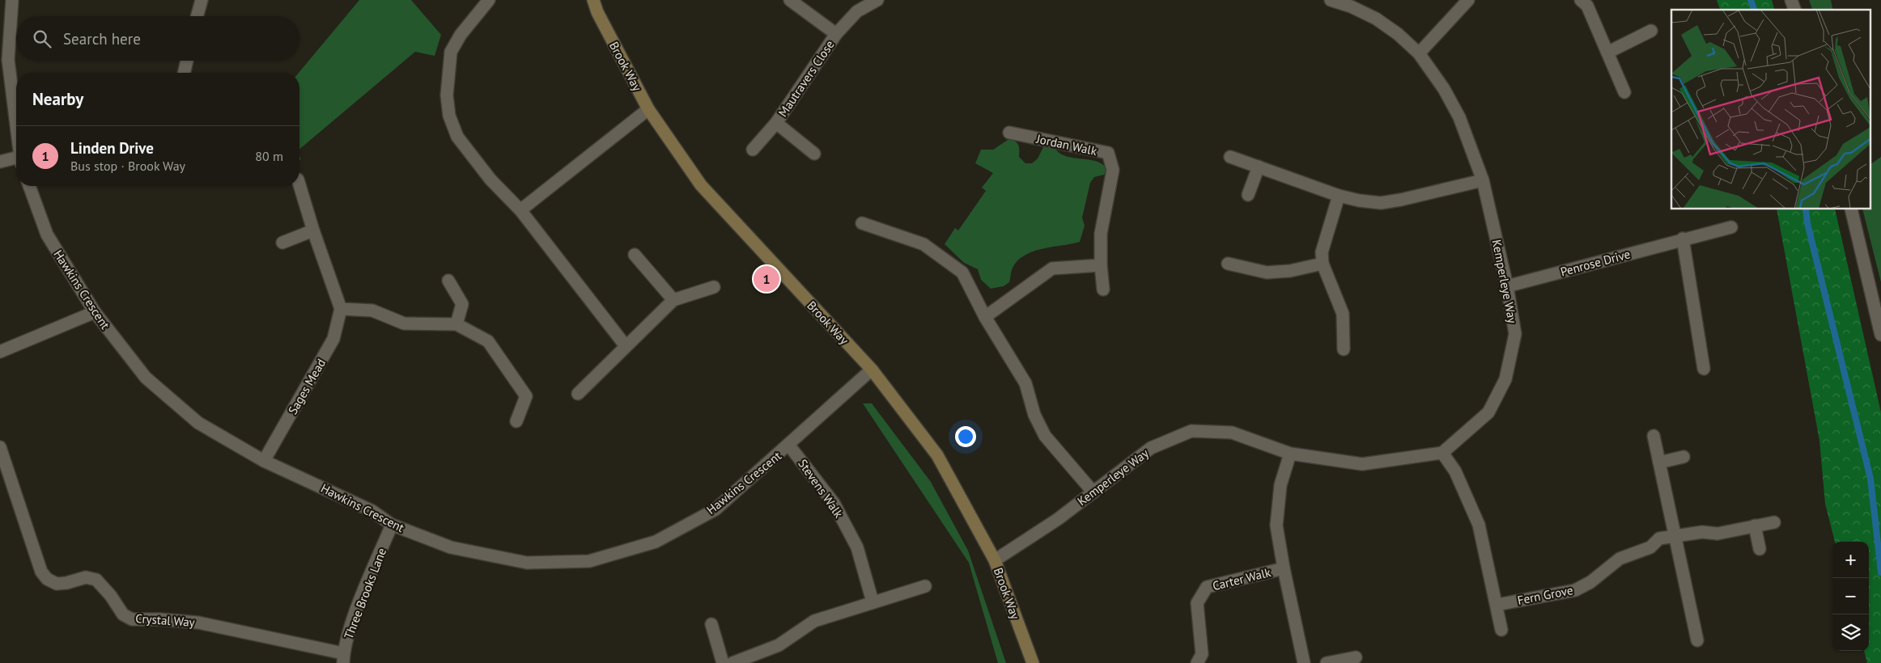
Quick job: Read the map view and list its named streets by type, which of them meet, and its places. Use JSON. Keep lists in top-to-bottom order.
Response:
{
  "streets": {
    "street": [
      "Brook Way",
      "Mautravers Close",
      "Jordan Walk",
      "Penrose Drive",
      "Kemperleye Way",
      "Hawkins Crescent",
      "Sages Mead",
      "Stevens Walk",
      "Carter Walk",
      "Three Brooks Lane",
      "Fern Grove",
      "Crystal Way"
    ]
  },
  "crossings": [
    ["Brook Way", "Kemperleye Way"],
    ["Brook Way", "Hawkins Crescent"],
    ["Penrose Drive", "Kemperleye Way"],
    ["Kemperleye Way", "Carter Walk"],
    ["Hawkins Crescent", "Sages Mead"],
    ["Hawkins Crescent", "Stevens Walk"],
    ["Hawkins Crescent", "Three Brooks Lane"],
    ["Three Brooks Lane", "Crystal Way"]
  ],
  "page": {
    "search": "Search here",
    "heading": "Nearby",
    "list": [
      {
        "mark": "1",
        "name": "Linden Drive",
        "note": "Bus stop · Brook Way",
        "value": "80 m"
      }
    ],
    "pins": "1",
    "map_buttons": ["+", "−"]
  }
}
